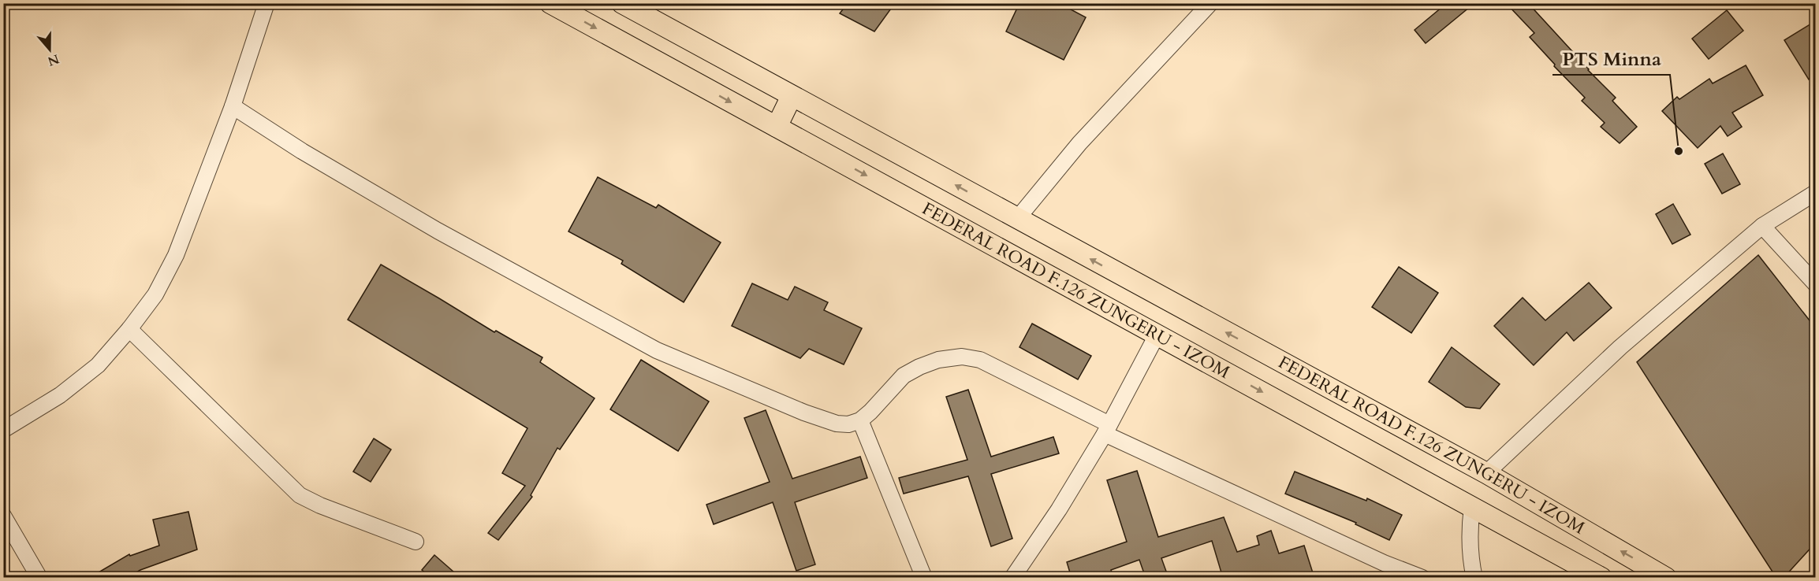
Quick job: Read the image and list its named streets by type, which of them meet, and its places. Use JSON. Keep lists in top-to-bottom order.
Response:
{
  "streets": {
    "main road": ["FEDERAL ROAD F.126 ZUNGERU - IZOM"]
  },
  "places": ["PTS Minna"],
  "north": "bottom"
}
